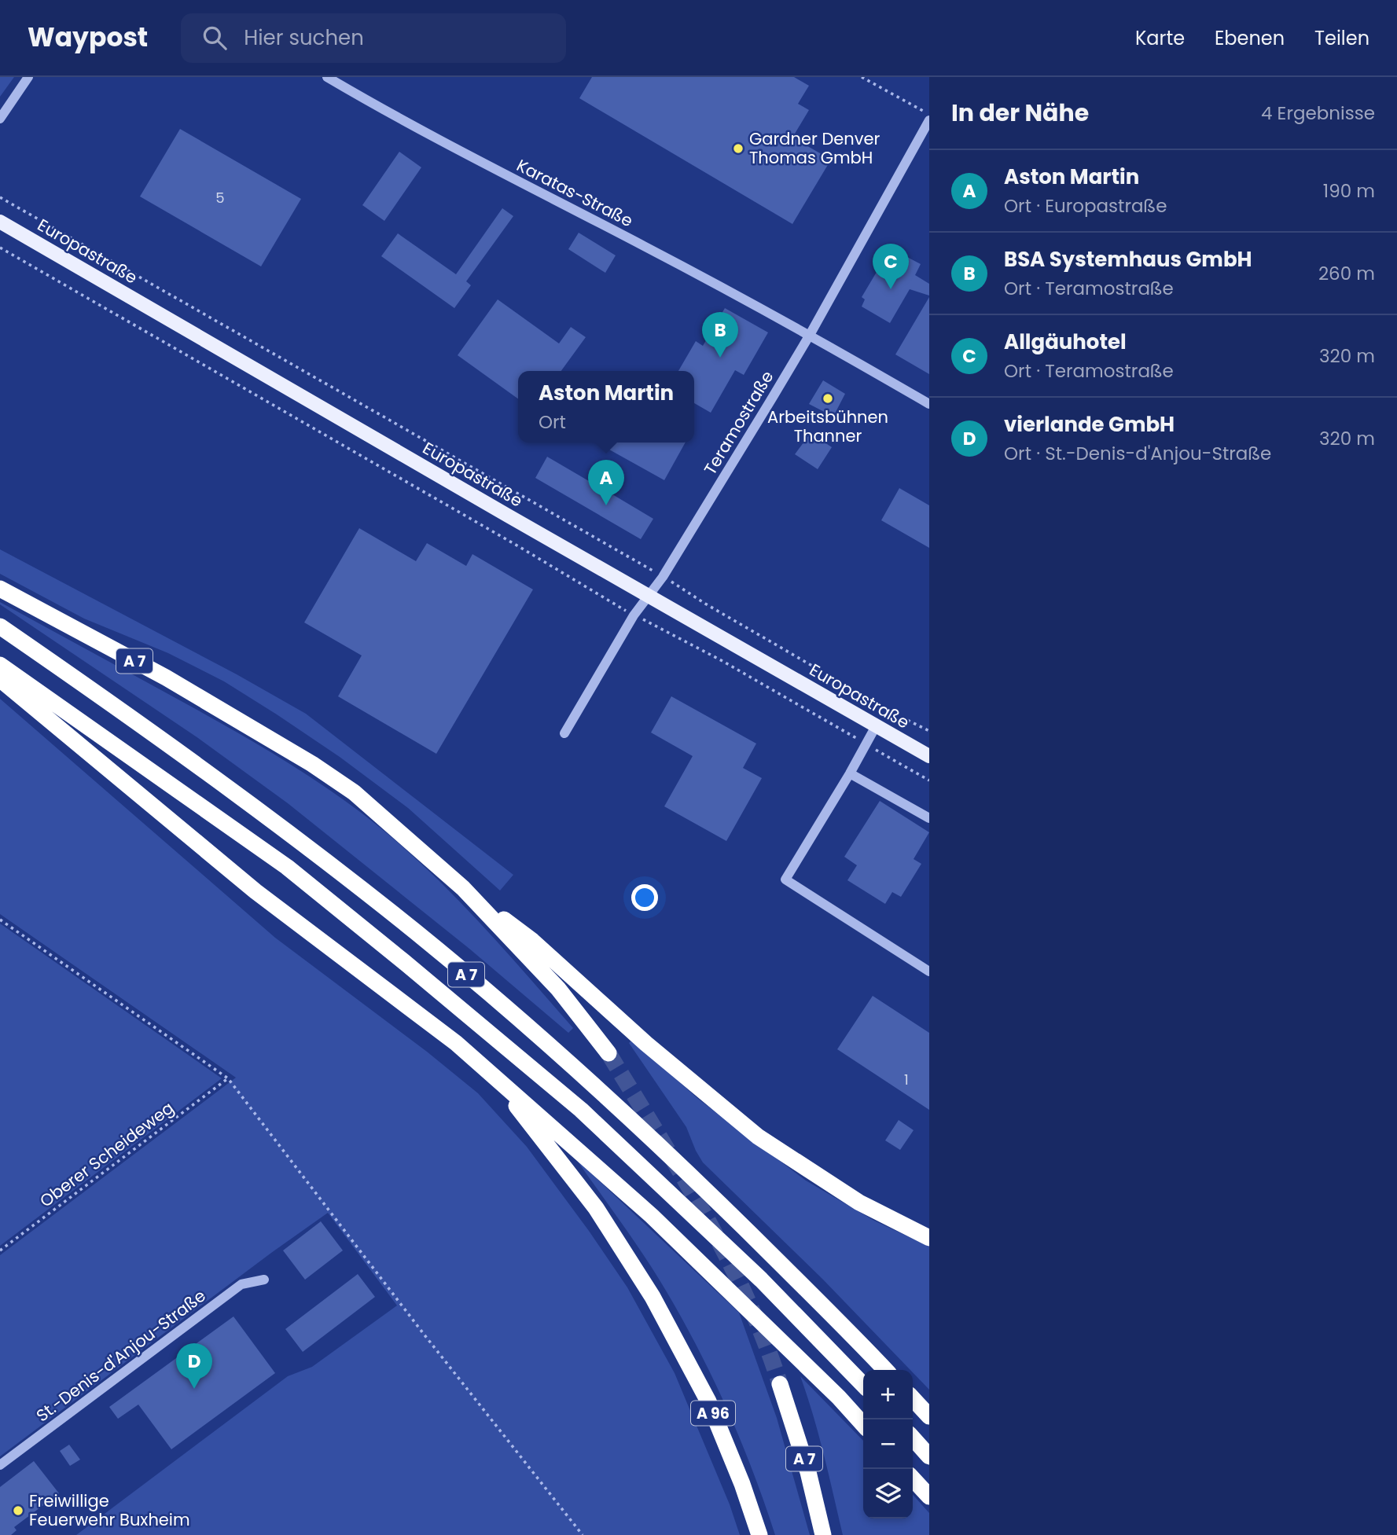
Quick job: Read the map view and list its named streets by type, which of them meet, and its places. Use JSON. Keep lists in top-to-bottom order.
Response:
{
  "streets": {
    "highway": ["A 7", "A 96"],
    "main road": ["Europastraße"],
    "street": ["Karatas-Straße", "Teramostraße", "St.-Denis-d'Anjou-Straße"],
    "path": ["Oberer Scheideweg"]
  },
  "crossings": [
    ["Karatas-Straße", "Teramostraße"],
    ["Europastraße", "Teramostraße"]
  ],
  "places": ["Gardner Denver Thomas GmbH", "Arbeitsbühnen Thanner", "Freiwillige Feuerwehr Buxheim"],
  "house_numbers": ["5", "1"],
  "page": {
    "header": "Waypost",
    "search": "Hier suchen",
    "nav": ["Karte", "Ebenen", "Teilen"],
    "heading": ["In der Nähe", "4 Ergebnisse"],
    "list": [
      {
        "mark": "A",
        "name": "Aston Martin",
        "note": "Ort · Europastraße",
        "value": "190 m"
      },
      {
        "mark": "B",
        "name": "BSA Systemhaus GmbH",
        "note": "Ort · Teramostraße",
        "value": "260 m"
      },
      {
        "mark": "C",
        "name": "Allgäuhotel",
        "note": "Ort · Teramostraße",
        "value": "320 m"
      },
      {
        "mark": "D",
        "name": "vierlande GmbH",
        "note": "Ort · St.-Denis-d'Anjou-Straße",
        "value": "320 m"
      }
    ],
    "pins": [
      "C",
      "B",
      "A",
      "D"
    ],
    "popup": ["Aston Martin", "Ort"],
    "map_buttons": ["+", "−"]
  }
}
